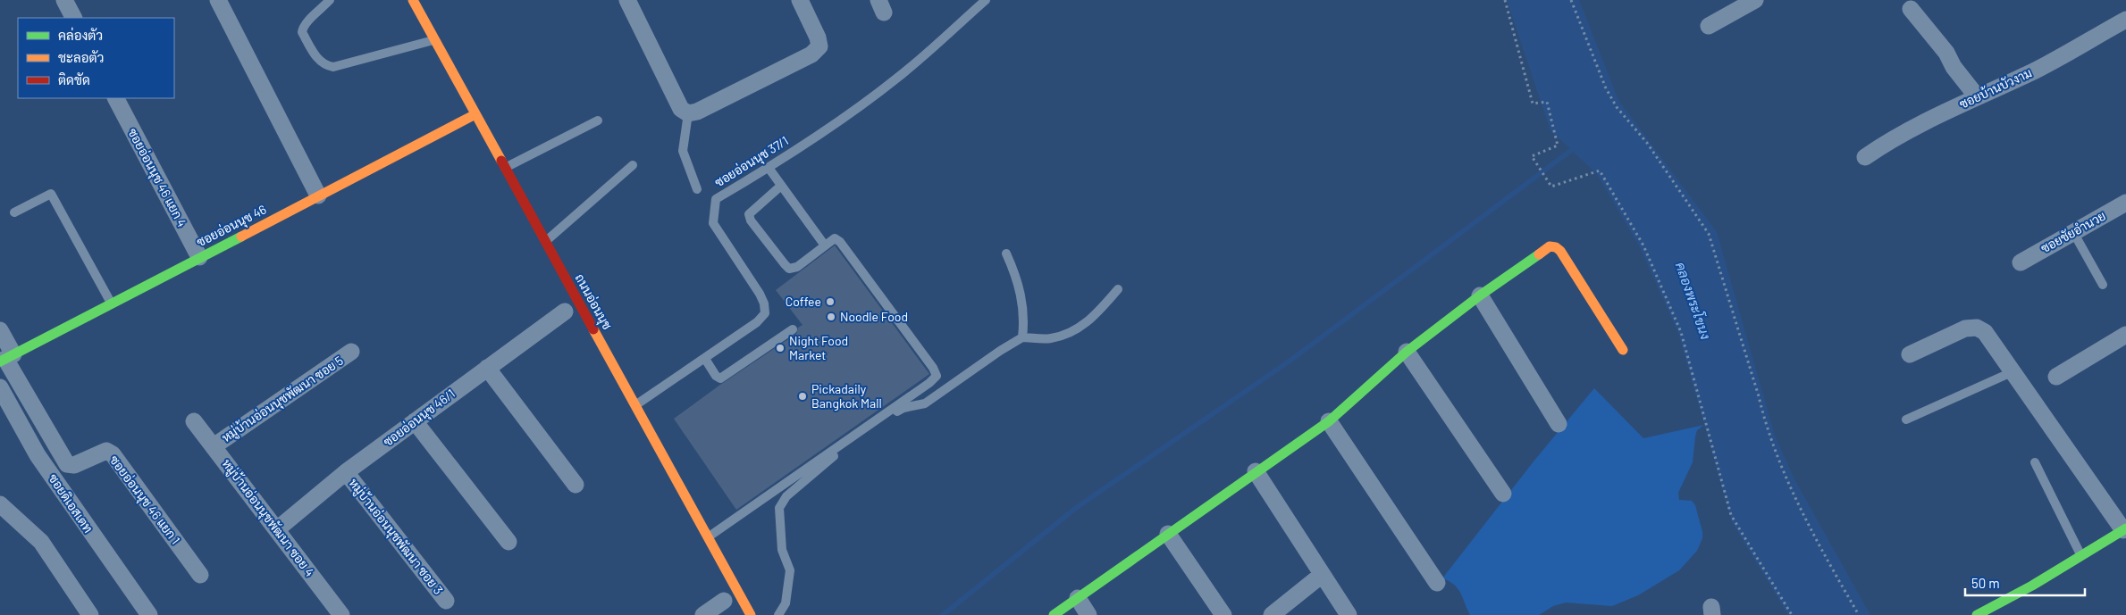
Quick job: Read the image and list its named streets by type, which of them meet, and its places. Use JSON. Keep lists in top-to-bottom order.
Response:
{
  "streets": {
    "street": [
      "ซอยบ้านบัวงาม",
      "ซอยอ่อนนุช 46 แยก 4",
      "ซอยอ่อนนุช 46",
      "ซอยชัยอำนวย",
      "ถนนอ่อนนุช",
      "หมู่บ้านอ่อนนุชพัฒนา ซอย 5",
      "ซอยอ่อนนุช 46/1",
      "ซอยอ่อนนุช 46 แยก 1",
      "ซอยดิเอสเตท",
      "หมู่บ้านอ่อนนุชพัฒนา ซอย 4",
      "หมู่บ้านอ่อนนุชพัฒนา ซอย 3"
    ],
    "lane": ["ซอยอ่อนนุช 37/1"]
  },
  "crossings": [
    ["ซอยอ่อนนุช 37/1", "ถนนอ่อนนุช"],
    ["ซอยอ่อนนุช 46 แยก 4", "ซอยอ่อนนุช 46"],
    ["ซอยอ่อนนุช 46", "ถนนอ่อนนุช"],
    ["ซอยอ่อนนุช 46", "ซอยอ่อนนุช 46 แยก 1"],
    ["ถนนอ่อนนุช", "ซอยอ่อนนุช 46/1"],
    ["หมู่บ้านอ่อนนุชพัฒนา ซอย 5", "หมู่บ้านอ่อนนุชพัฒนา ซอย 4"],
    ["ซอยอ่อนนุช 46/1", "หมู่บ้านอ่อนนุชพัฒนา ซอย 4"],
    ["ซอยอ่อนนุช 46/1", "หมู่บ้านอ่อนนุชพัฒนา ซอย 3"]
  ],
  "water": ["คลองพระโขนง"],
  "places": [
    "Coffee",
    "Noodle Food",
    "Night Food Market",
    "Pickadaily Bangkok Mall"
  ],
  "legend": ["คล่องตัว", "ชะลอตัว", "ติดขัด"],
  "scale_bar": "50 m"
}
